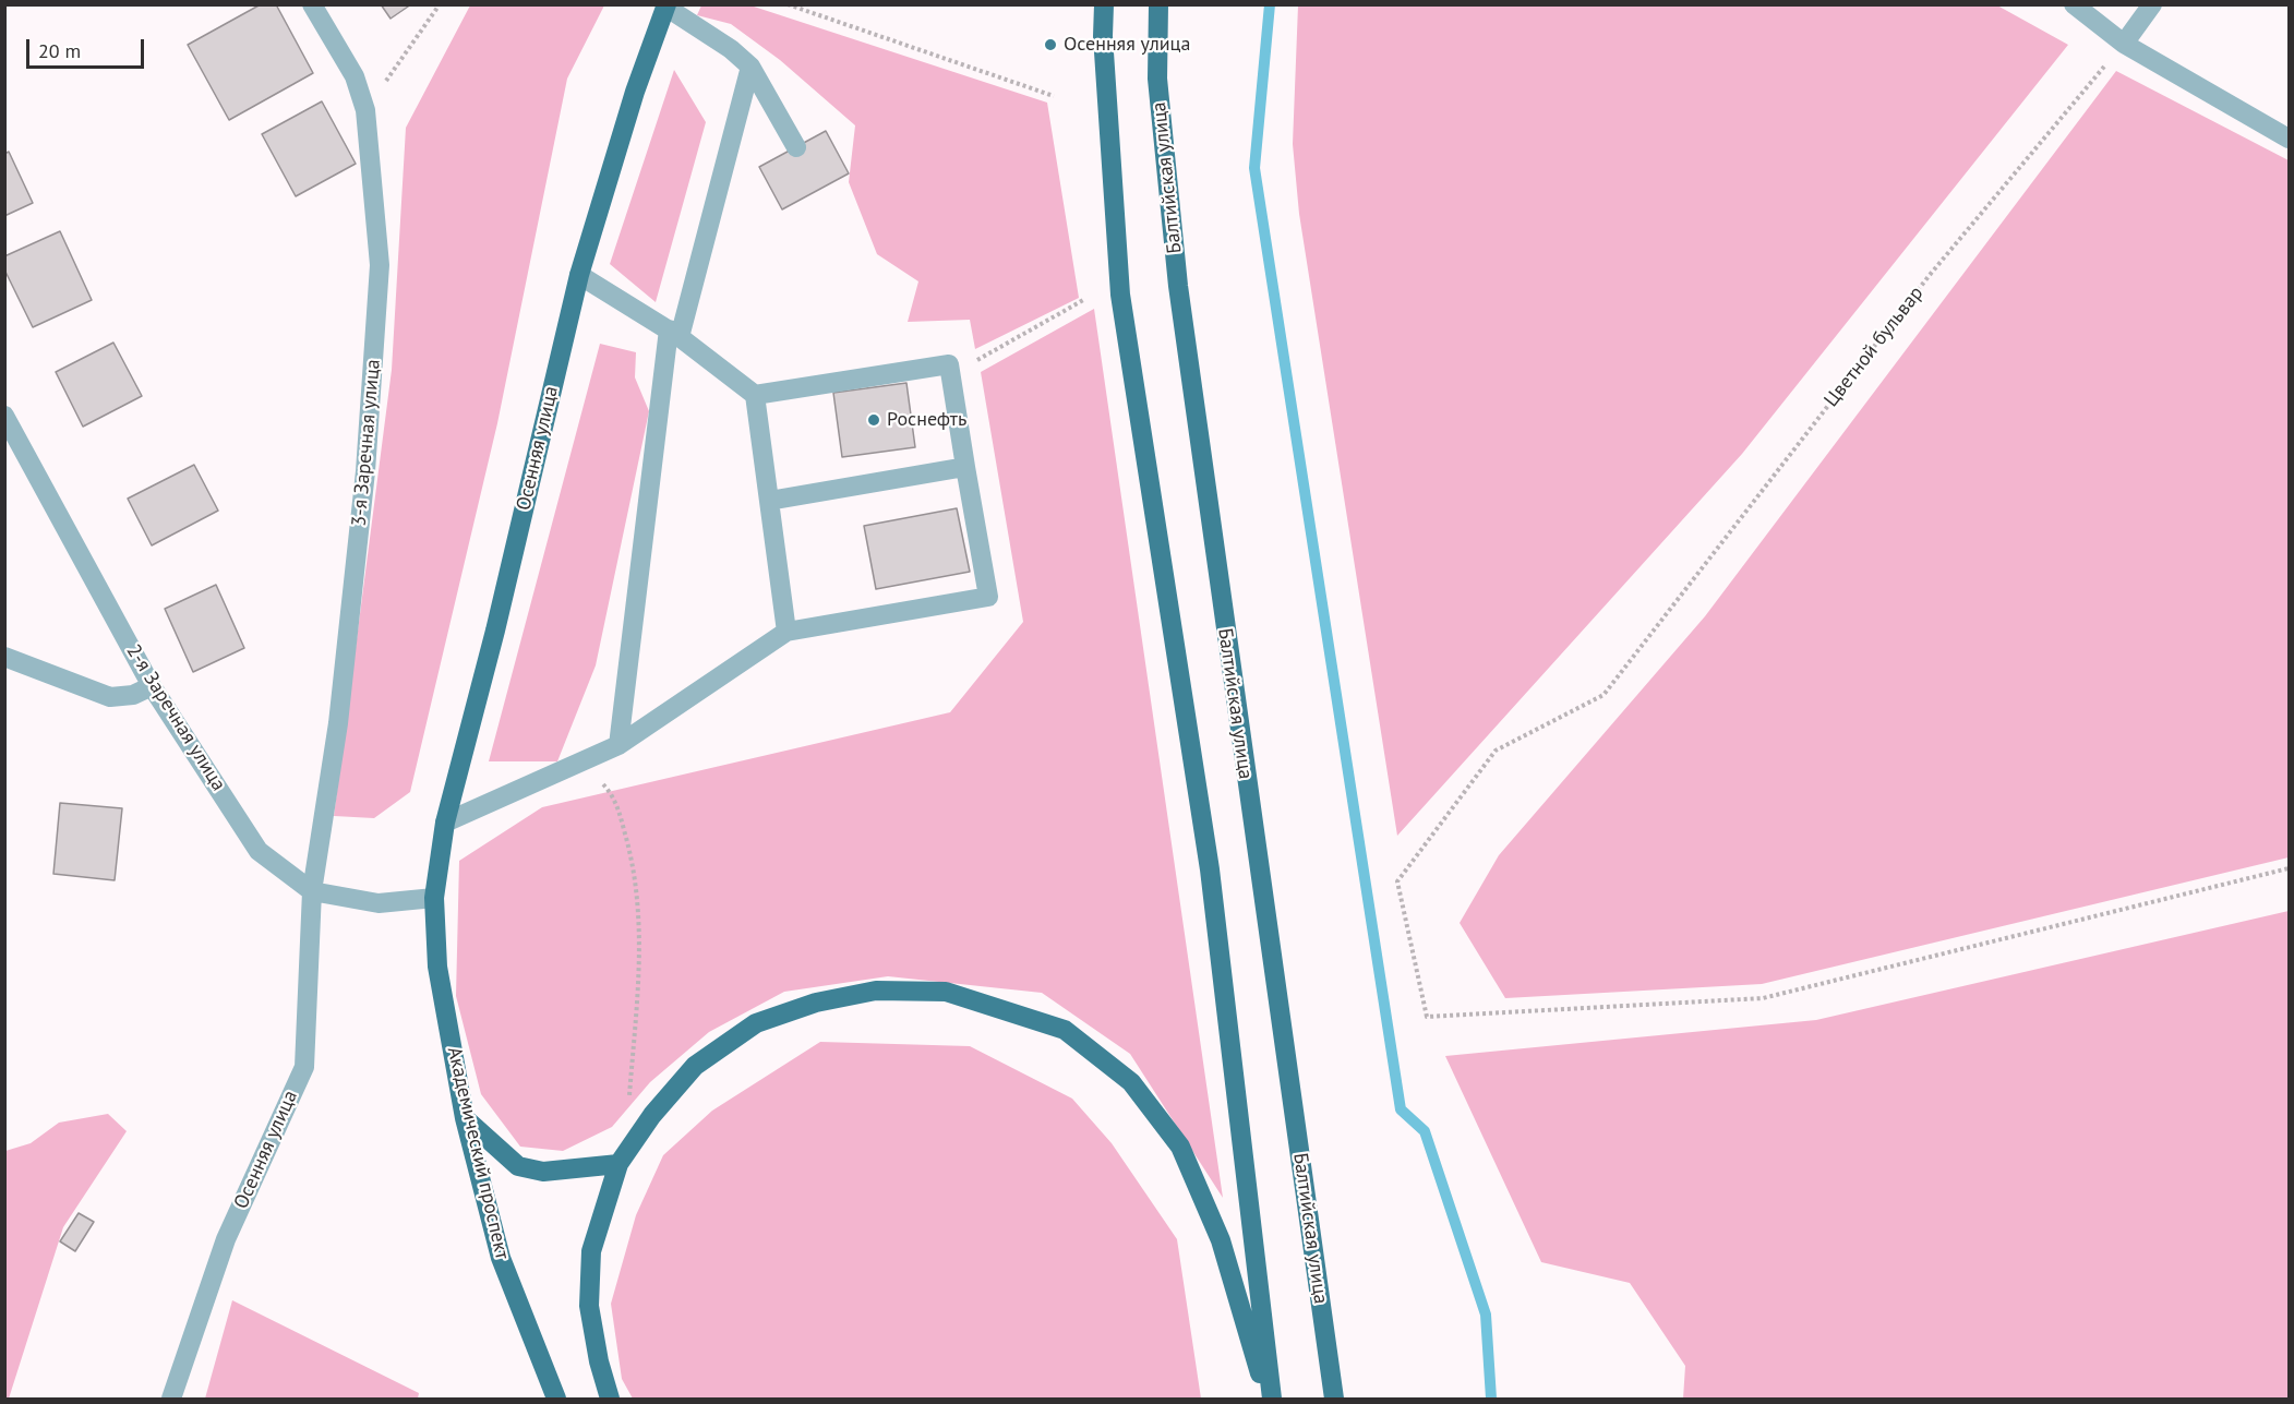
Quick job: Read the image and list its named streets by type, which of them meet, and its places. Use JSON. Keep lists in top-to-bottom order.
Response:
{
  "streets": {
    "main road": ["Балтийская улица", "Осенняя улица", "Академический проспект"],
    "street": ["3-я Заречная улица", "2-я Заречная улица"],
    "path": ["Цветной бульвар"]
  },
  "crossings": [
    ["3-я Заречная улица", "Осенняя улица"],
    ["3-я Заречная улица", "2-я Заречная улица"],
    ["Осенняя улица", "2-я Заречная улица"],
    ["Осенняя улица", "Академический проспект"],
    ["2-я Заречная улица", "Академический проспект"]
  ],
  "places": ["Осенняя улица", "Роснефть"],
  "scale_bar": "20 m"
}
